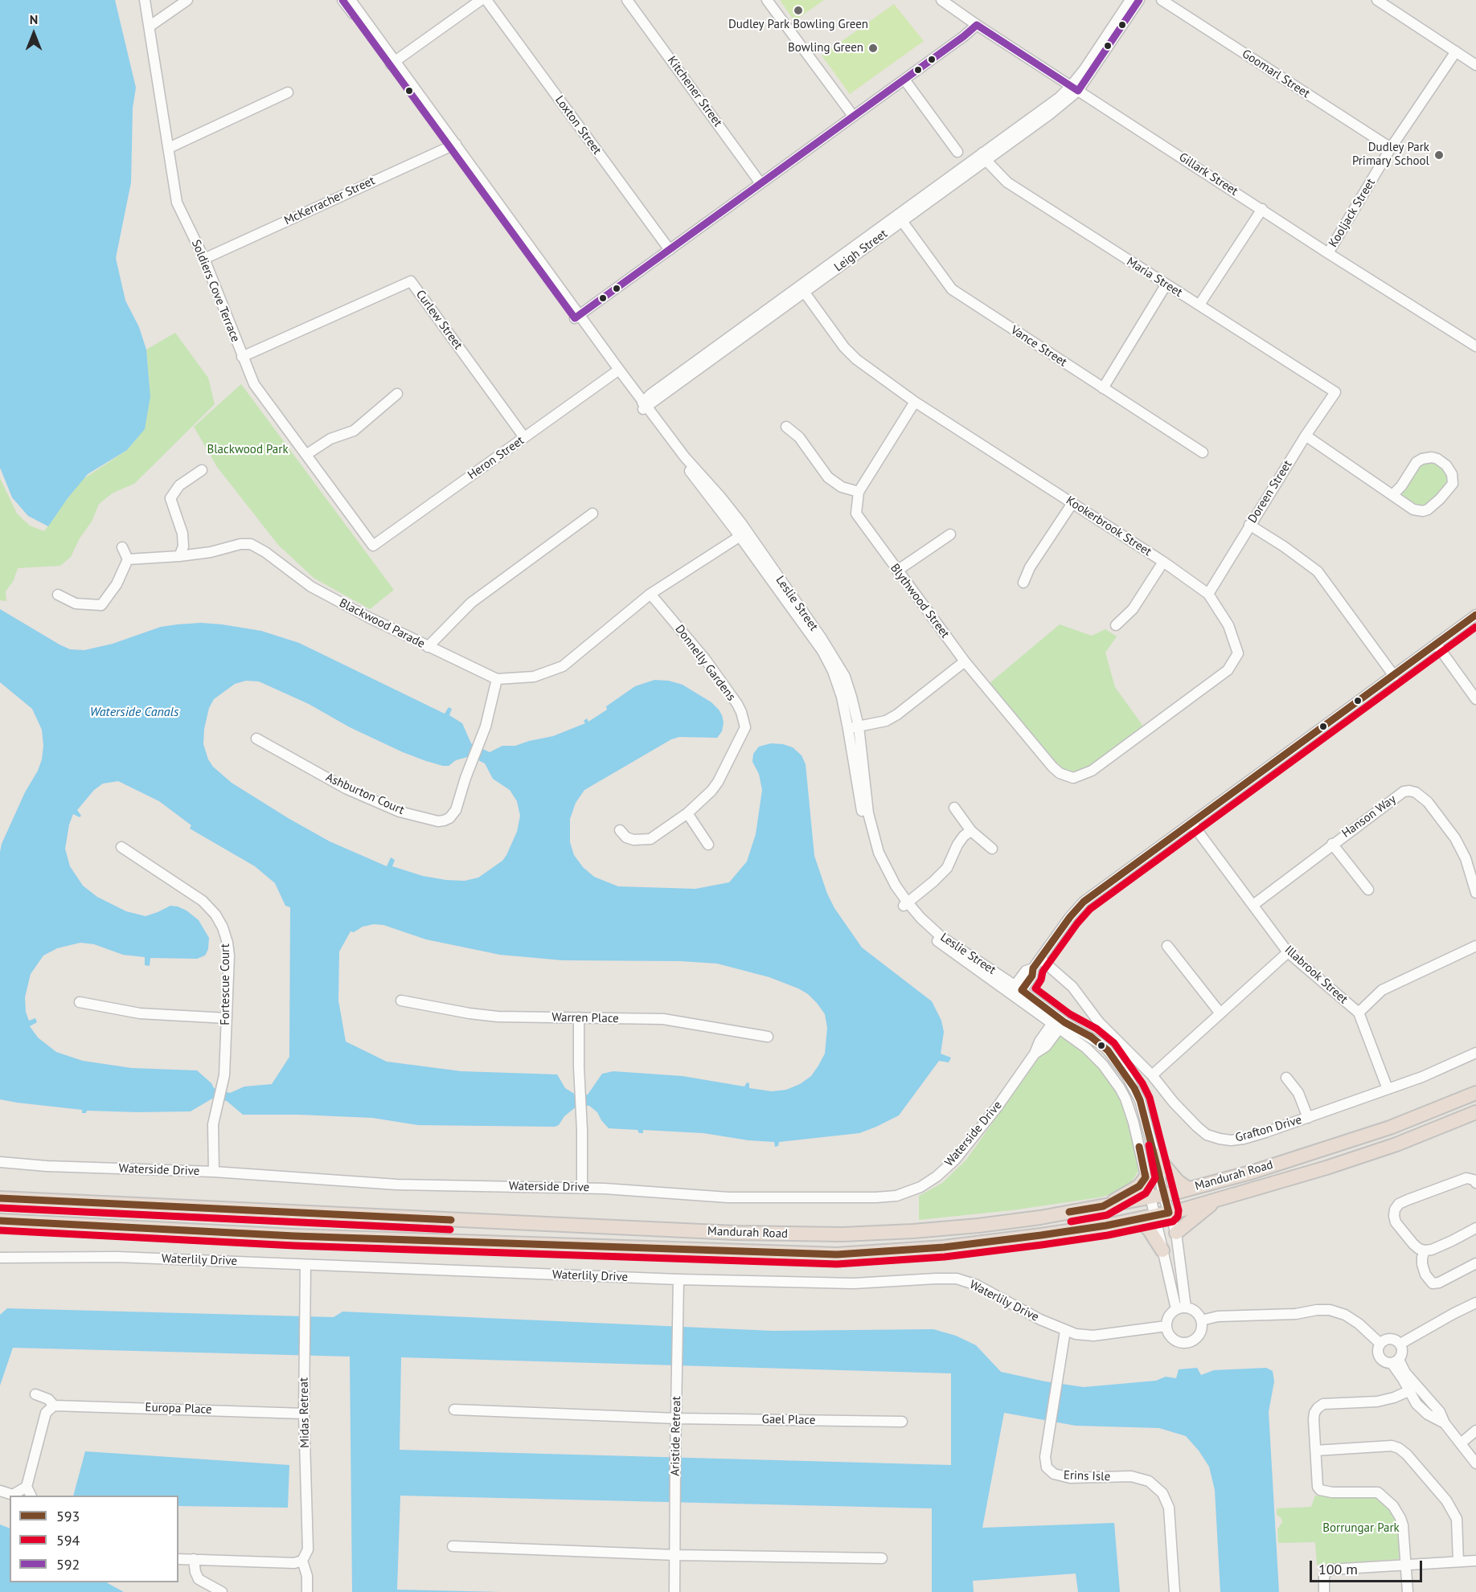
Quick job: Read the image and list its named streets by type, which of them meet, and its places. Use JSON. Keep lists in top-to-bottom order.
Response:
{
  "streets": {
    "highway": ["Mandurah Road"],
    "street": [
      "Goomarl Street",
      "Kitchener Street",
      "Loxton Street",
      "Gillark Street",
      "McKerracher Street",
      "Kooljack Street",
      "Leigh Street",
      "Maria Street",
      "Soldiers Cove Terrace",
      "Curlew Street",
      "Vance Street",
      "Heron Street",
      "Doreen Street",
      "Kookerbrook Street",
      "Blythwood Street",
      "Leslie Street",
      "Blackwood Parade",
      "Donnelly Gardens",
      "Ashburton Court",
      "Hanson Way",
      "Illabrook Street",
      "Fortescue Court",
      "Warren Place",
      "Grafton Drive",
      "Waterside Drive",
      "Waterlily Drive",
      "Europa Place",
      "Midas Retreat",
      "Gael Place",
      "Aristide Retreat",
      "Erins Isle"
    ]
  },
  "crossings": [
    ["Goomarl Street", "Kooljack Street"],
    ["Gillark Street", "Kooljack Street"],
    ["Gillark Street", "Leigh Street"],
    ["McKerracher Street", "Soldiers Cove Terrace"],
    ["McKerracher Street", "Leslie Street"],
    ["Leigh Street", "Maria Street"],
    ["Leigh Street", "Vance Street"],
    ["Leigh Street", "Kookerbrook Street"],
    ["Leigh Street", "Leslie Street"],
    ["Maria Street", "Doreen Street"],
    ["Soldiers Cove Terrace", "Curlew Street"],
    ["Soldiers Cove Terrace", "Heron Street"],
    ["Curlew Street", "Heron Street"],
    ["Heron Street", "Leslie Street"],
    ["Doreen Street", "Kookerbrook Street"],
    ["Kookerbrook Street", "Blythwood Street"],
    ["Leslie Street", "Blackwood Parade"],
    ["Leslie Street", "Waterside Drive"],
    ["Leslie Street", "Mandurah Road"],
    ["Leslie Street", "Waterlily Drive"],
    ["Blackwood Parade", "Donnelly Gardens"],
    ["Blackwood Parade", "Ashburton Court"],
    ["Hanson Way", "Illabrook Street"],
    ["Illabrook Street", "Grafton Drive"],
    ["Fortescue Court", "Waterside Drive"],
    ["Waterlily Drive", "Midas Retreat"],
    ["Waterlily Drive", "Aristide Retreat"],
    ["Waterlily Drive", "Erins Isle"],
    ["Europa Place", "Midas Retreat"],
    ["Gael Place", "Aristide Retreat"]
  ],
  "water": ["Waterside Canals"],
  "parks": ["Blackwood Park", "Borrungar Park"],
  "places": ["Dudley Park Bowling Green", "Bowling Green", "Dudley Park Primary School"],
  "lines": ["transit line 592", "transit line 593", "transit line 594"],
  "legend": ["593", "594", "592"],
  "scale_bar": "100 m",
  "north": "top"
}
